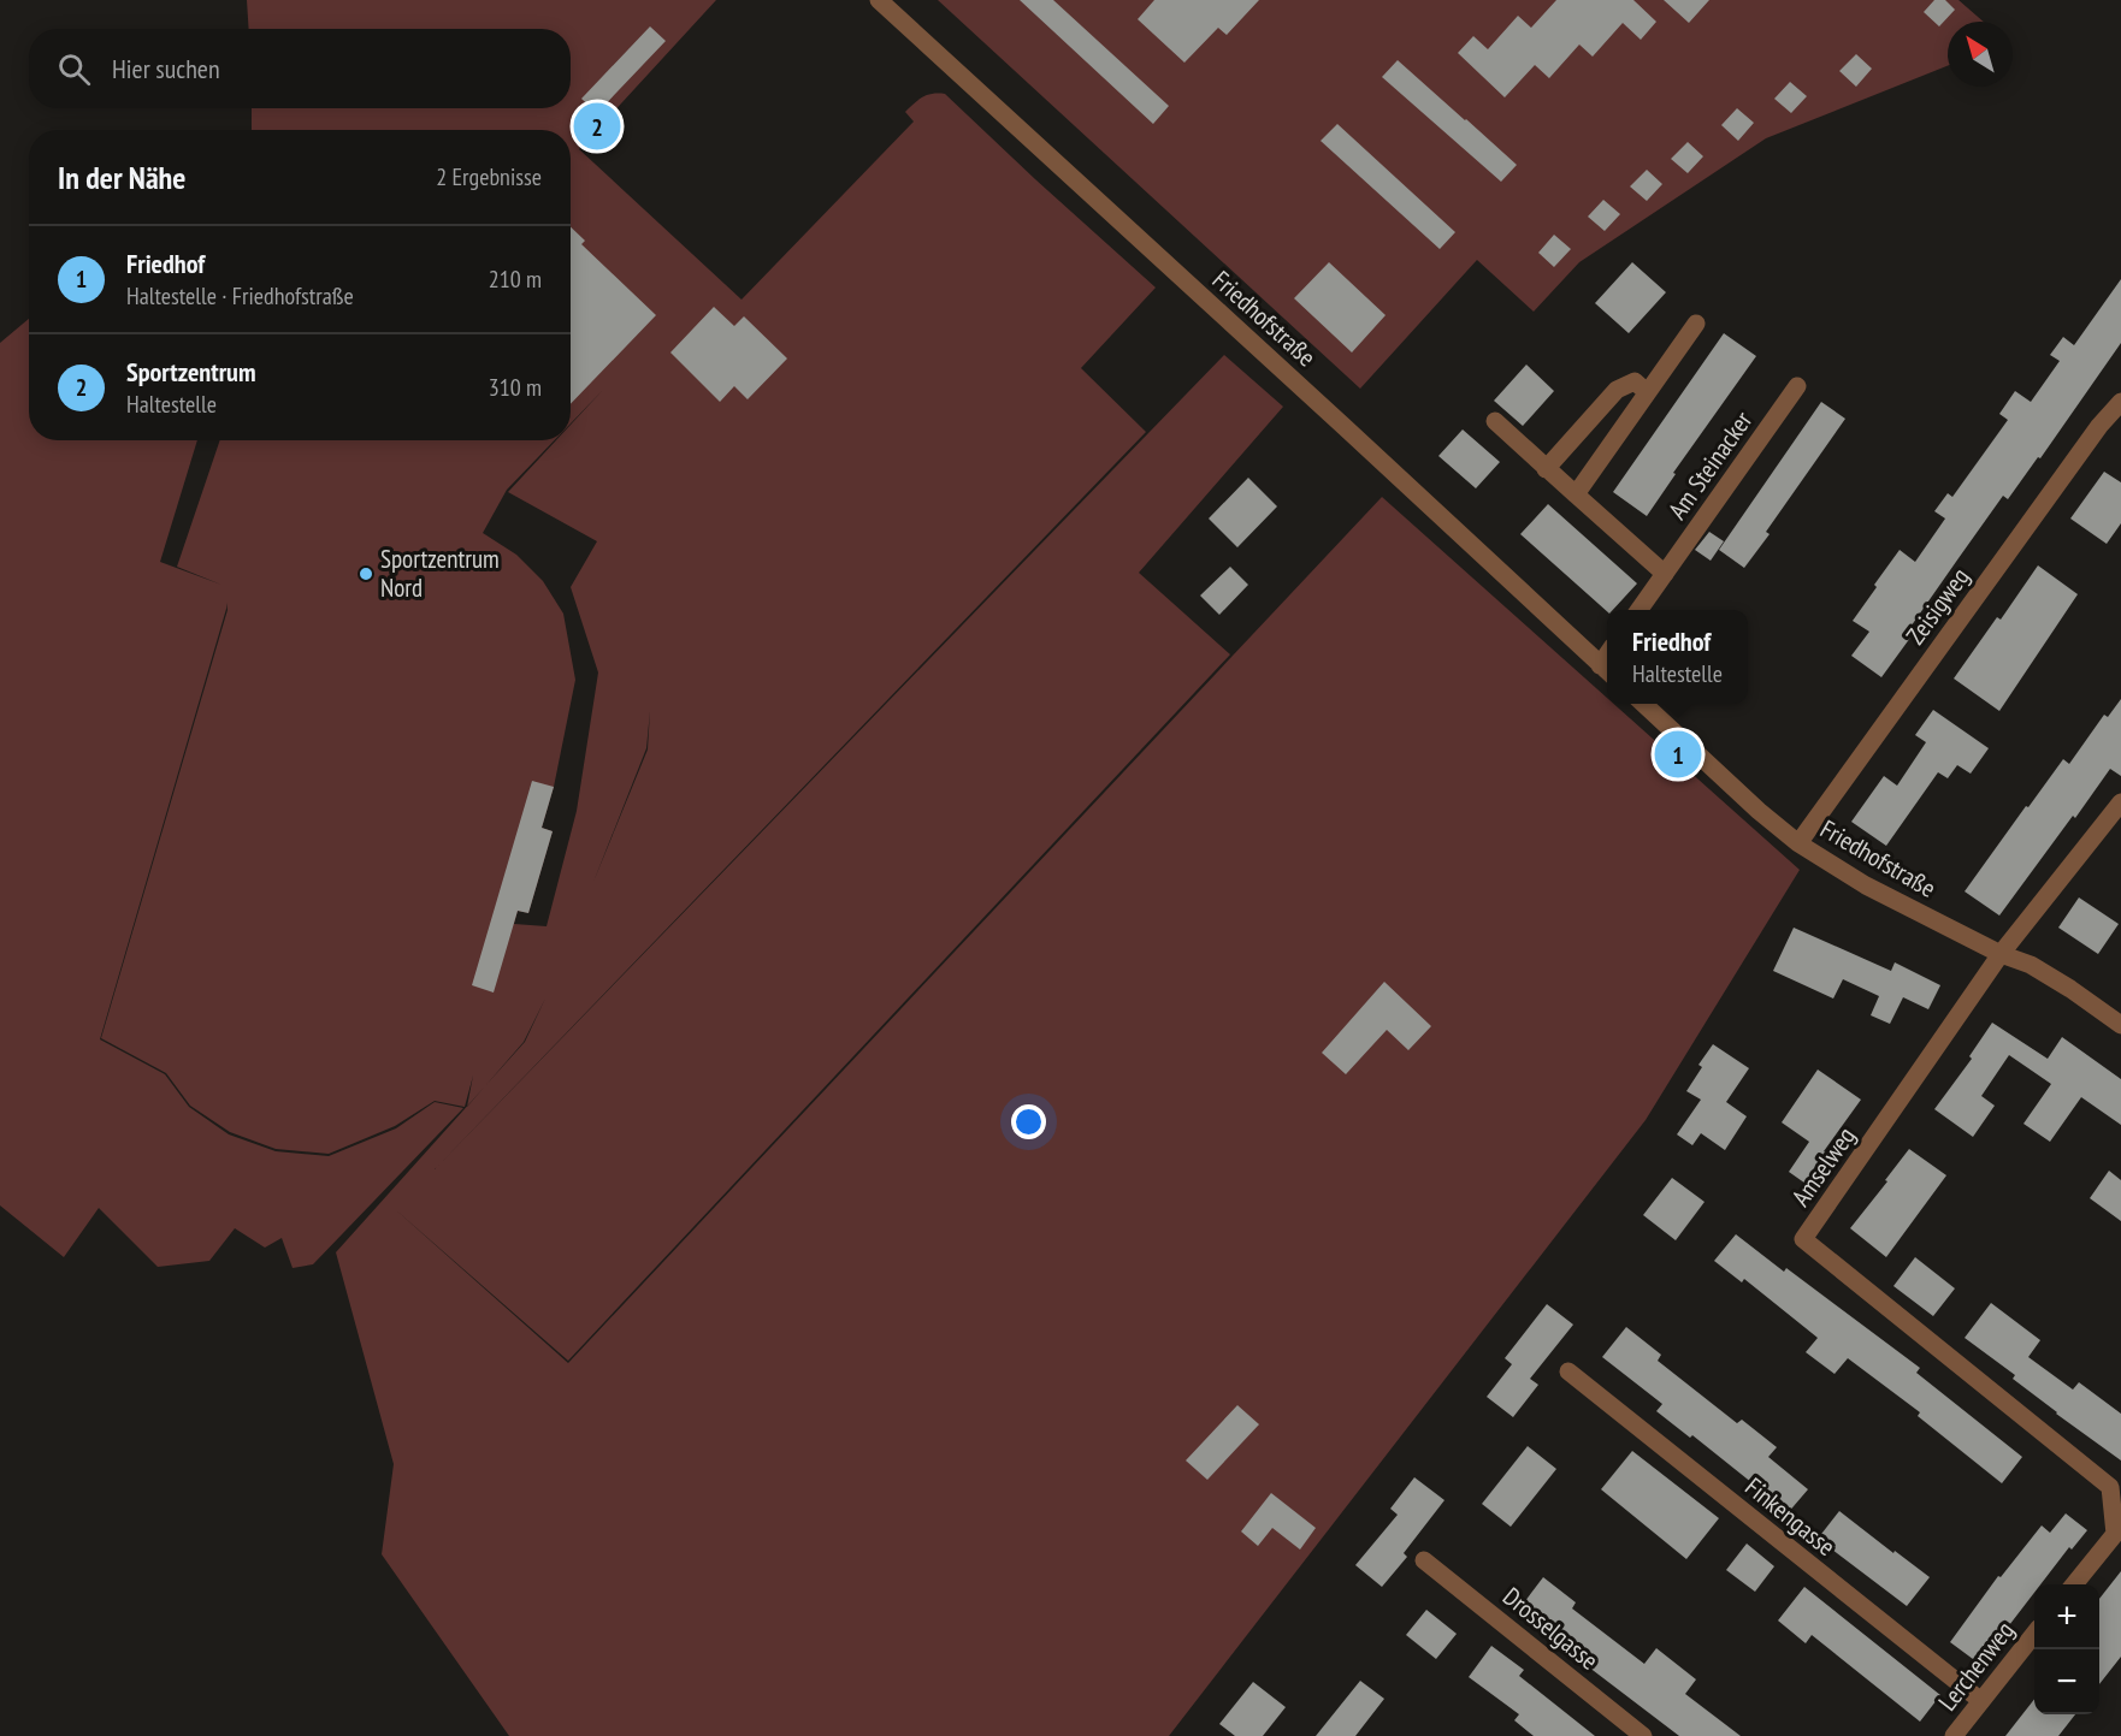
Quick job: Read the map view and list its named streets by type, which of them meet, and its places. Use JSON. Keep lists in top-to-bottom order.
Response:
{
  "streets": {
    "street": [
      "Friedhofstraße",
      "Am Steinacker",
      "Zeisigweg",
      "Amselweg",
      "Finkengasse",
      "Drosselgasse",
      "Lerchenweg"
    ]
  },
  "crossings": [
    ["Friedhofstraße", "Zeisigweg"],
    ["Friedhofstraße", "Amselweg"],
    ["Finkengasse", "Lerchenweg"]
  ],
  "places": ["Sportzentrum Nord"],
  "north": "top left",
  "page": {
    "search": "Hier suchen",
    "pins": ["2", "1"],
    "heading": ["In der Nähe", "2 Ergebnisse"],
    "list": [
      {
        "mark": "1",
        "name": "Friedhof",
        "note": "Haltestelle · Friedhofstraße",
        "value": "210 m"
      },
      {
        "mark": "2",
        "name": "Sportzentrum",
        "note": "Haltestelle",
        "value": "310 m"
      }
    ],
    "popup": ["Friedhof", "Haltestelle"],
    "map_buttons": ["+", "−"]
  }
}
